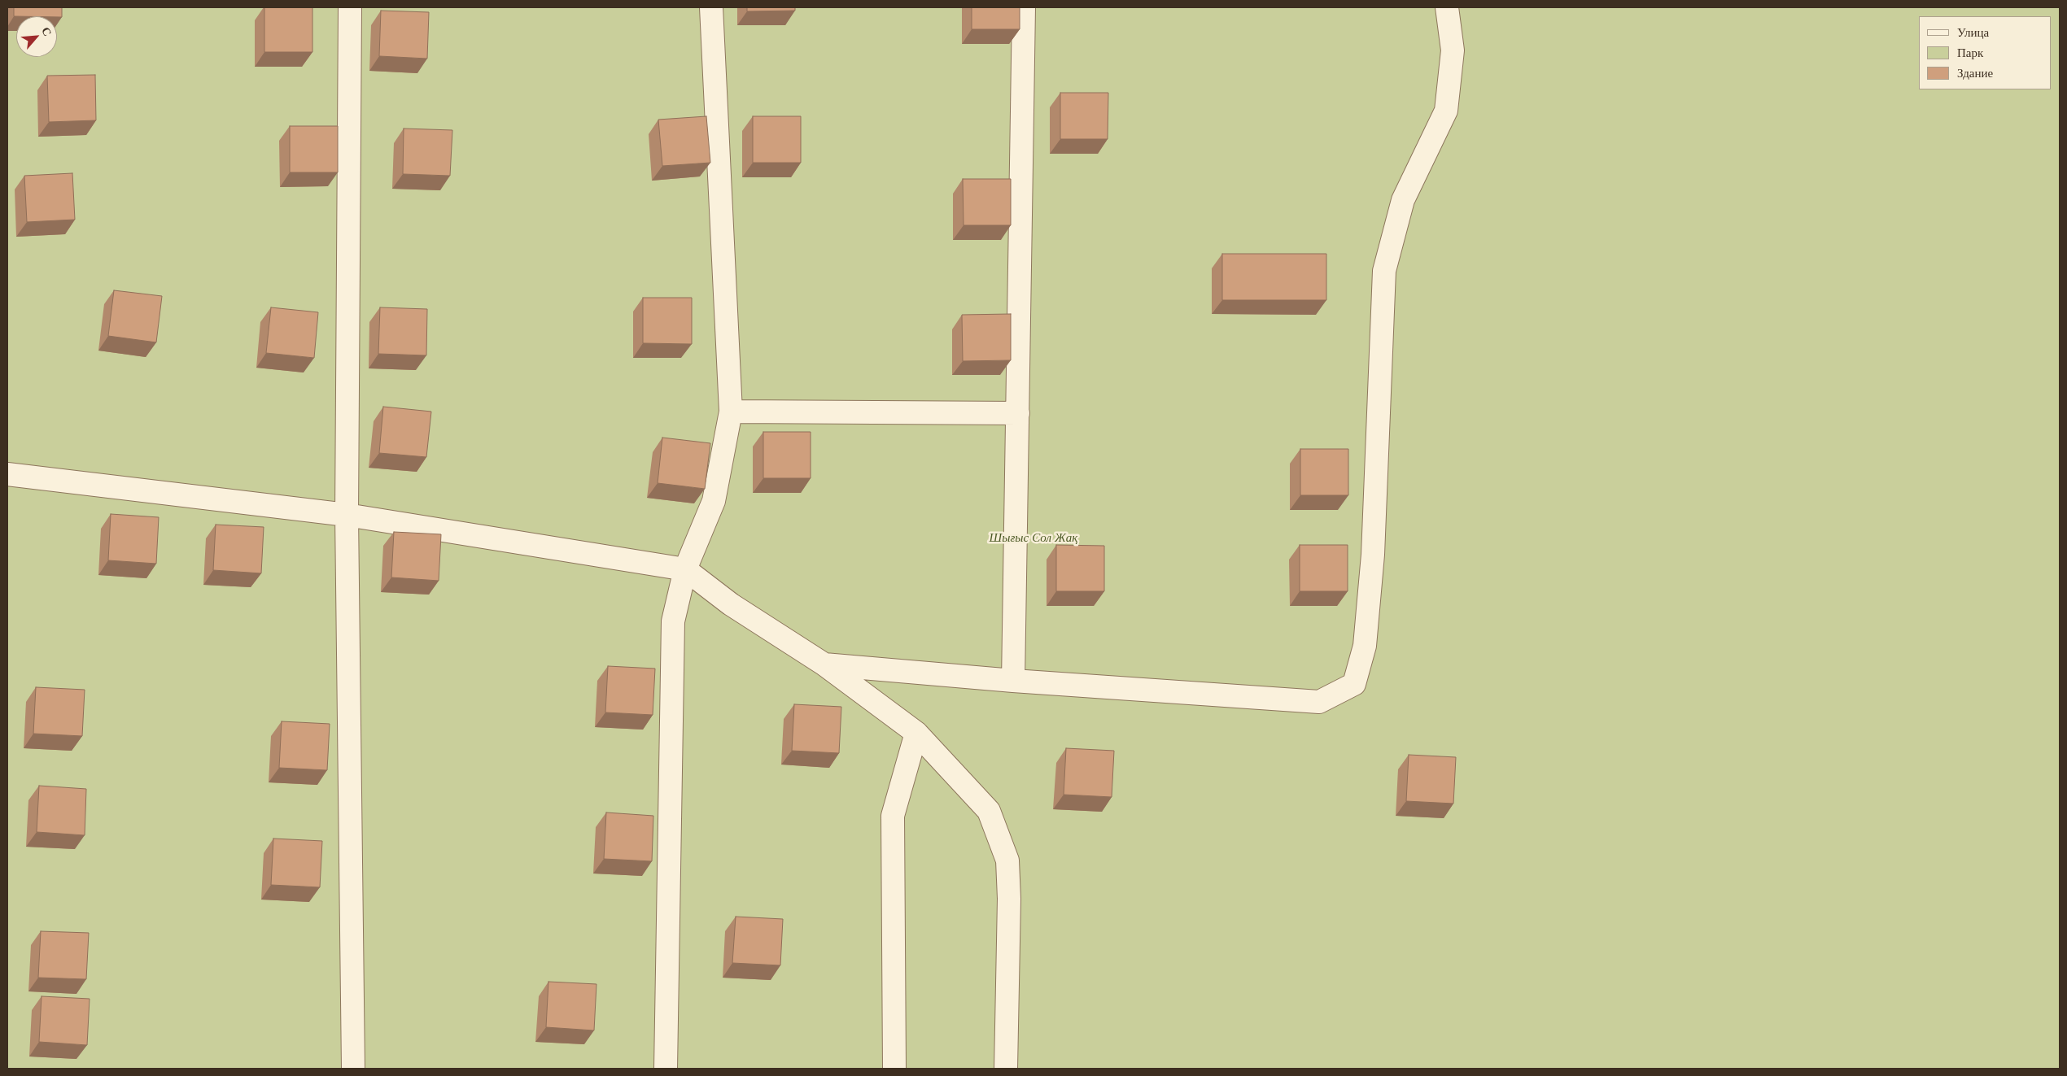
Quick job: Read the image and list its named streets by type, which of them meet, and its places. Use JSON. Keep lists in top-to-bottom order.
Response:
{
  "parks": ["Шығыс Сол Жақ"],
  "legend": ["Улица", "Парк", "Здание"],
  "north": "top right"
}
